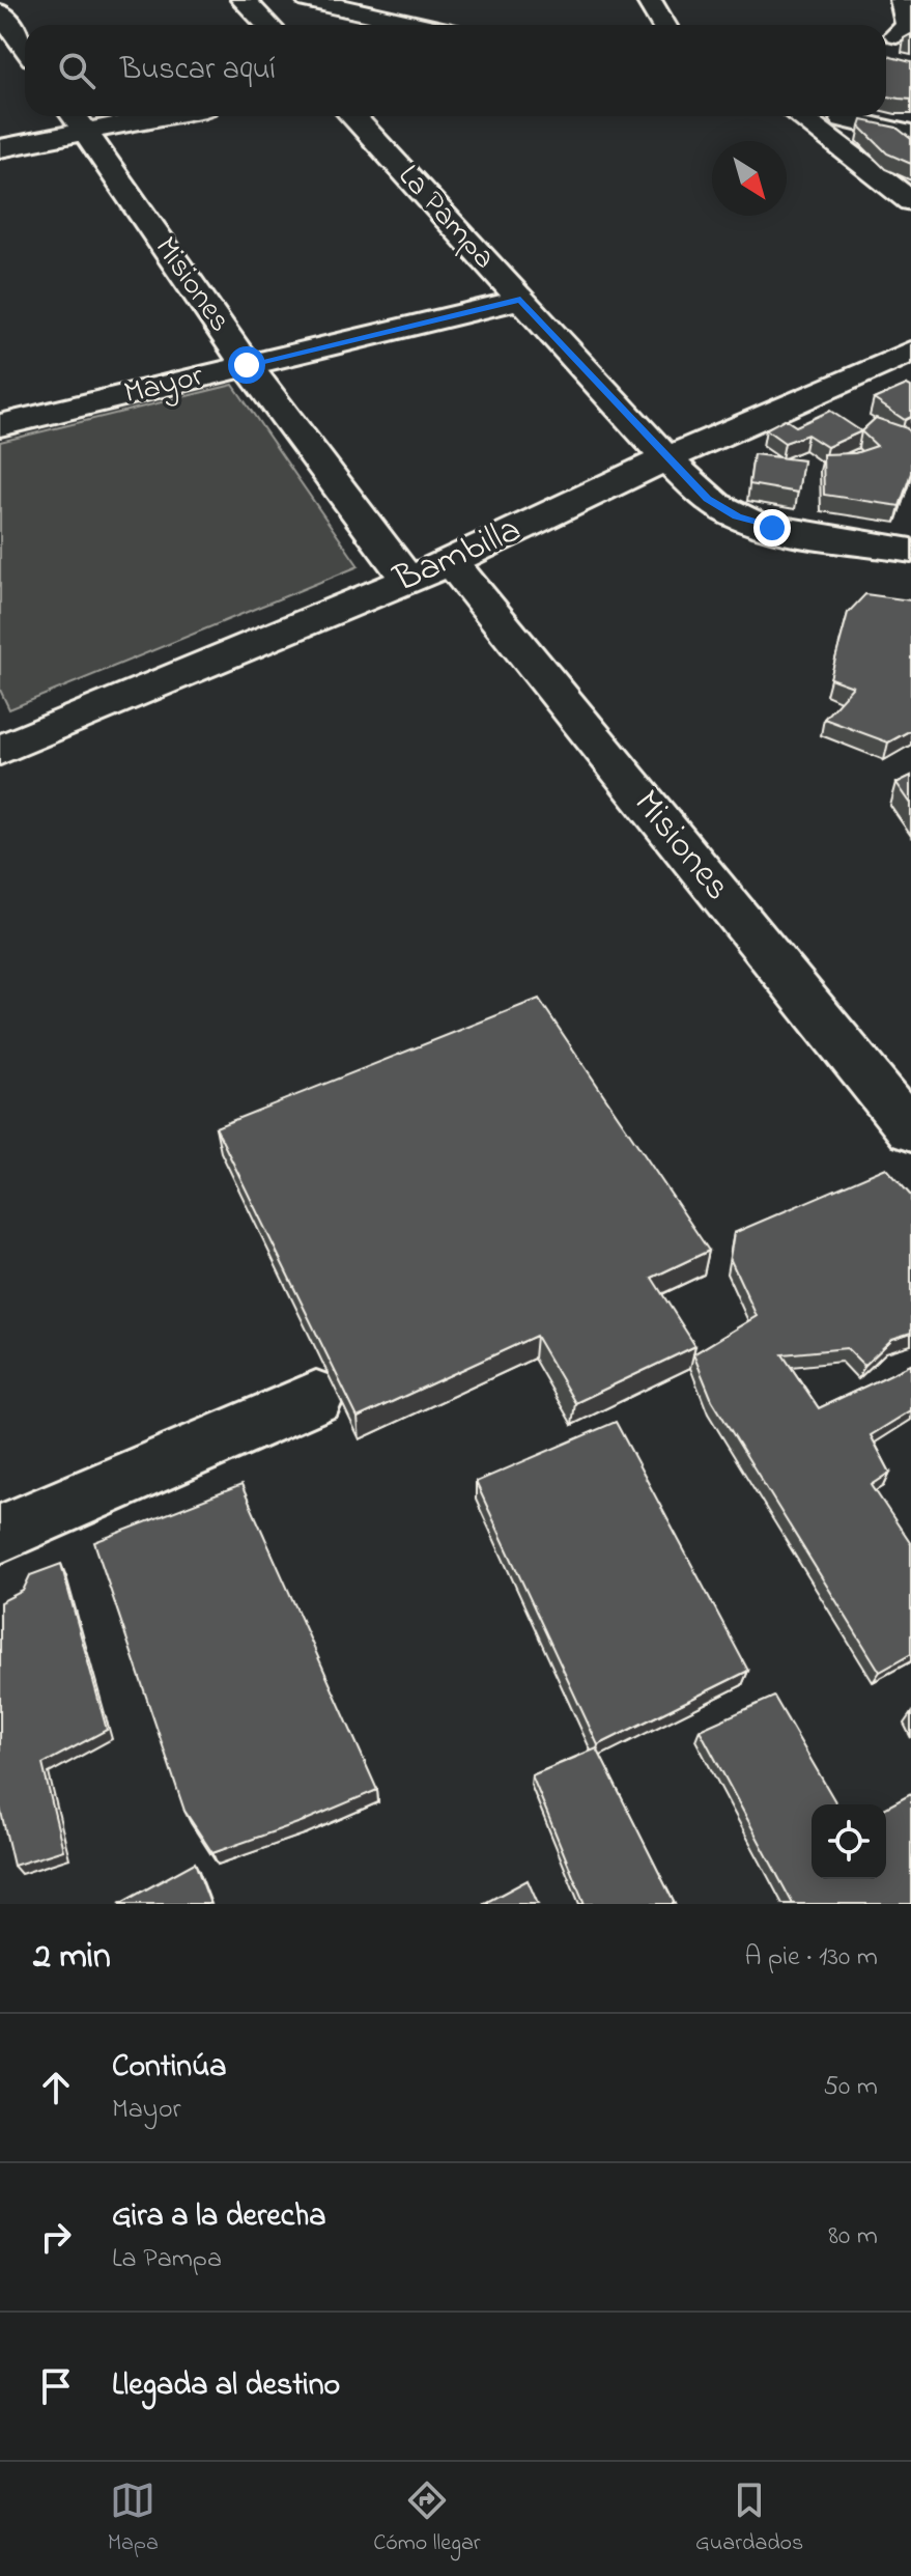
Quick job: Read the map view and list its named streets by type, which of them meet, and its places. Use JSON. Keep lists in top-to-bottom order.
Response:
{
  "streets": {
    "street": [
      "La Pampa",
      "Misiones",
      "Mayor",
      "Bambilla"
    ]
  },
  "crossings": [
    ["La Pampa", "Mayor"],
    ["La Pampa", "Bambilla"],
    ["Misiones", "Mayor"],
    ["Misiones", "Bambilla"]
  ],
  "north": "bottom right",
  "page": {
    "search": "Buscar aquí",
    "heading": ["2 min", "A pie · 130 m"],
    "list": [
      ["Continúa", "Mayor", "50 m"],
      ["Gira a la derecha", "La Pampa", "80 m"],
      "Llegada al destino"
    ],
    "nav": ["Mapa", "Cómo llegar", "Guardados"]
  }
}
